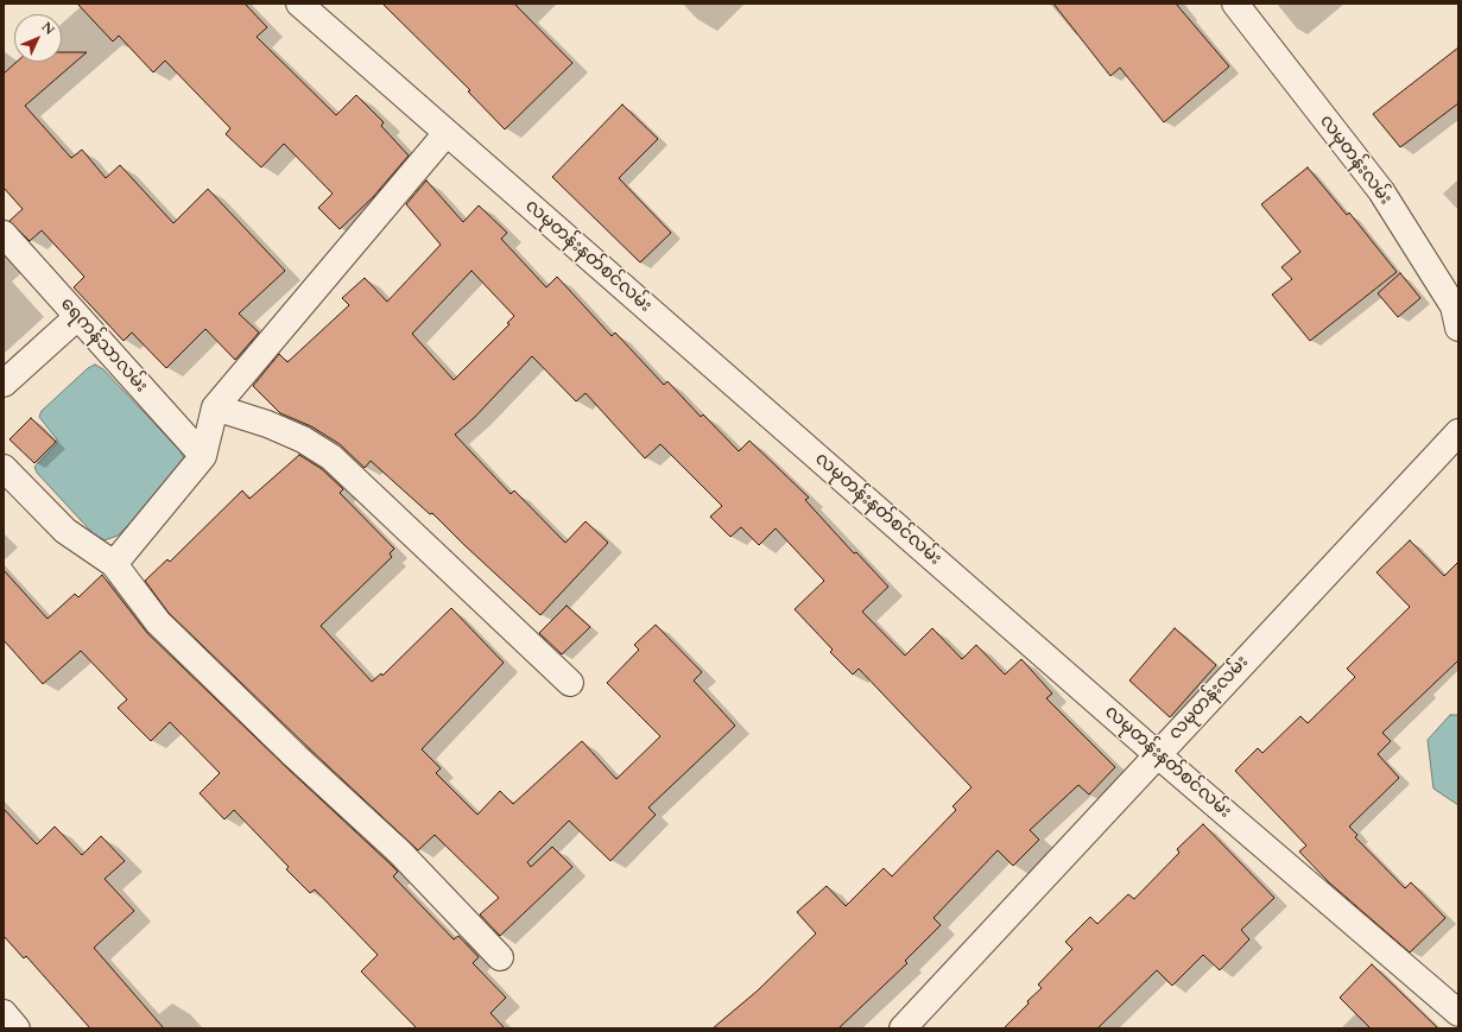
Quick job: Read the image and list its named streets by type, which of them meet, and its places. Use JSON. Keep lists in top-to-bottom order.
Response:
{
  "streets": {
    "street": ["လမုတန်းလမ်း", "လမုတန်းနတ်စင်လမ်း", "ရေကန်သာလမ်း"]
  },
  "crossings": [
    ["လမုတန်းလမ်း", "လမုတန်းနတ်စင်လမ်း"]
  ],
  "north": "top right"
}
